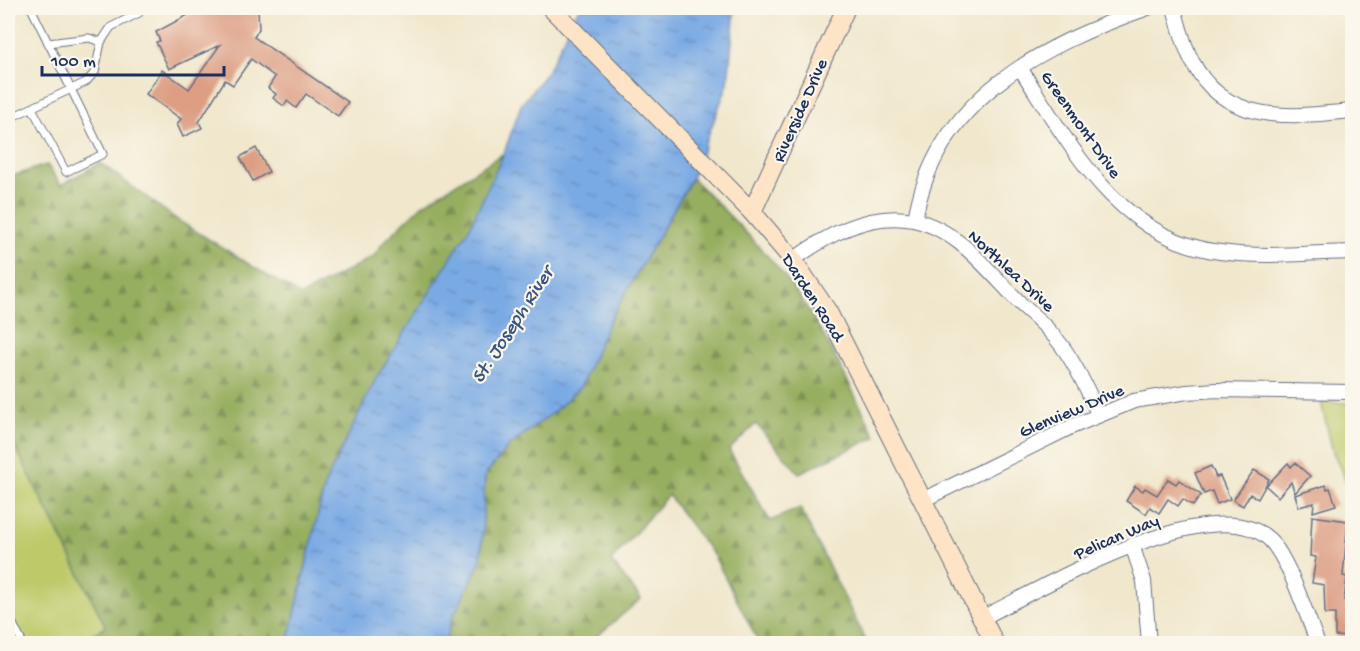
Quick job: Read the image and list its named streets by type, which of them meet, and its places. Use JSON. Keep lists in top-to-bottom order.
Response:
{
  "streets": {
    "street": [
      "Riverside Drive",
      "Greenmont Drive",
      "Northlea Drive",
      "Darden Road",
      "Glenview Drive",
      "Pelican Way"
    ]
  },
  "crossings": [
    ["Riverside Drive", "Darden Road"],
    ["Northlea Drive", "Darden Road"],
    ["Northlea Drive", "Glenview Drive"],
    ["Darden Road", "Glenview Drive"],
    ["Darden Road", "Pelican Way"]
  ],
  "water": ["St. Joseph River"],
  "scale_bar": "100 m"
}
